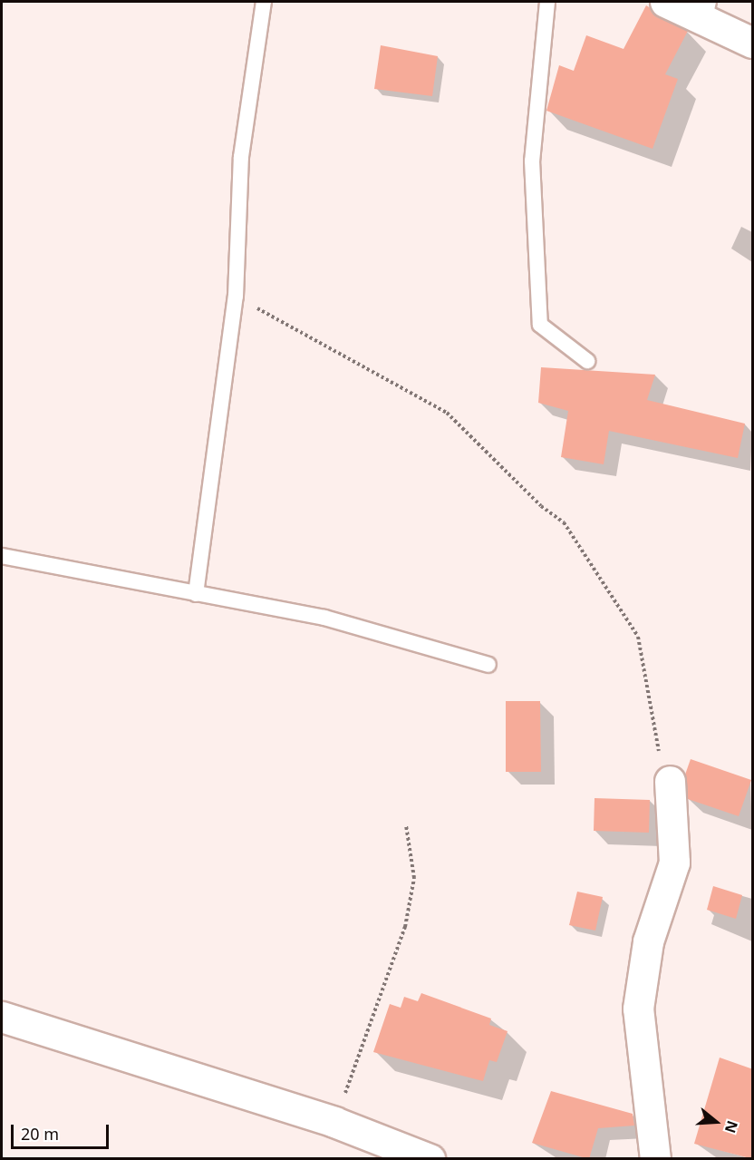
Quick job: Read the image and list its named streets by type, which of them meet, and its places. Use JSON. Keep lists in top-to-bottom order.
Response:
{
  "scale_bar": "20 m",
  "north": "right"
}
